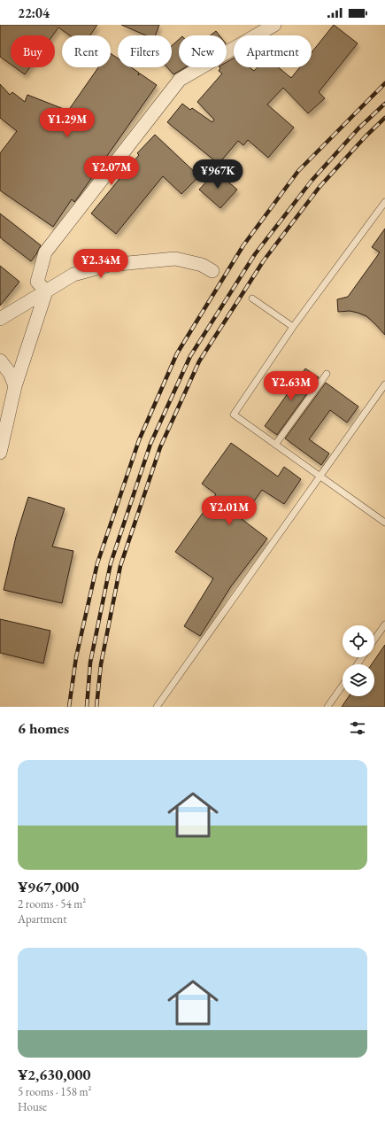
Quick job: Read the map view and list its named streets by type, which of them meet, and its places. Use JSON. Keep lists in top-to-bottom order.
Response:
{
  "page": {
    "status": "22:04",
    "chip": [
      "Buy",
      "Rent",
      "Filters",
      "New",
      "Apartment"
    ],
    "price": [
      "¥1.29M",
      "¥2.07M",
      "¥967K",
      "¥2.34M",
      "¥2.63M",
      "¥2.01M"
    ],
    "heading": "6 homes",
    "list": [
      {
        "name": "¥967,000",
        "note": "2 rooms · 54 m² · Apartment"
      },
      {
        "name": "¥2,630,000",
        "note": "5 rooms · 158 m² · House"
      }
    ]
  }
}
